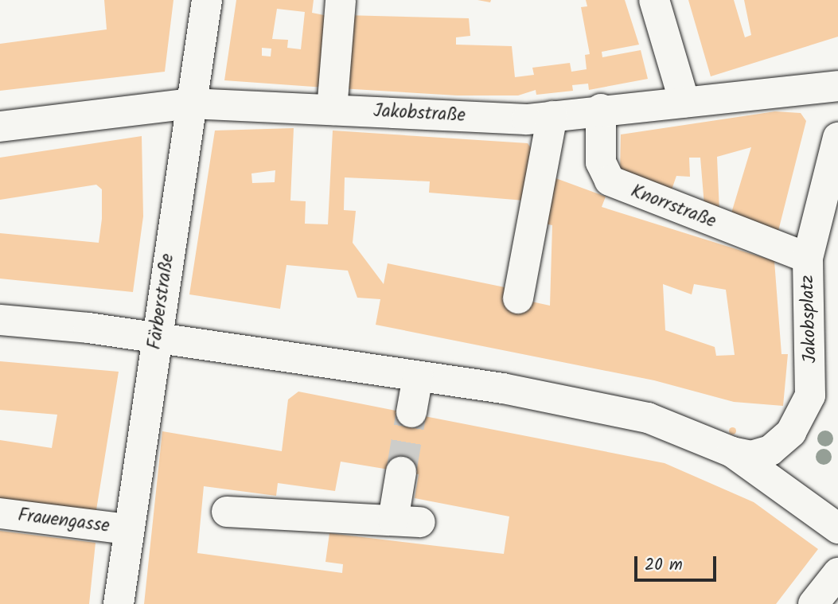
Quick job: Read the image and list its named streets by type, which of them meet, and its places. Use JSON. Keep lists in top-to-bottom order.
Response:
{
  "streets": {
    "street": [
      "Jakobstraße",
      "Knorrstraße",
      "Färberstraße",
      "Jakobsplatz",
      "Frauengasse"
    ]
  },
  "crossings": [
    ["Jakobstraße", "Knorrstraße"],
    ["Jakobstraße", "Färberstraße"],
    ["Knorrstraße", "Jakobsplatz"],
    ["Färberstraße", "Frauengasse"]
  ],
  "scale_bar": "20 m"
}
